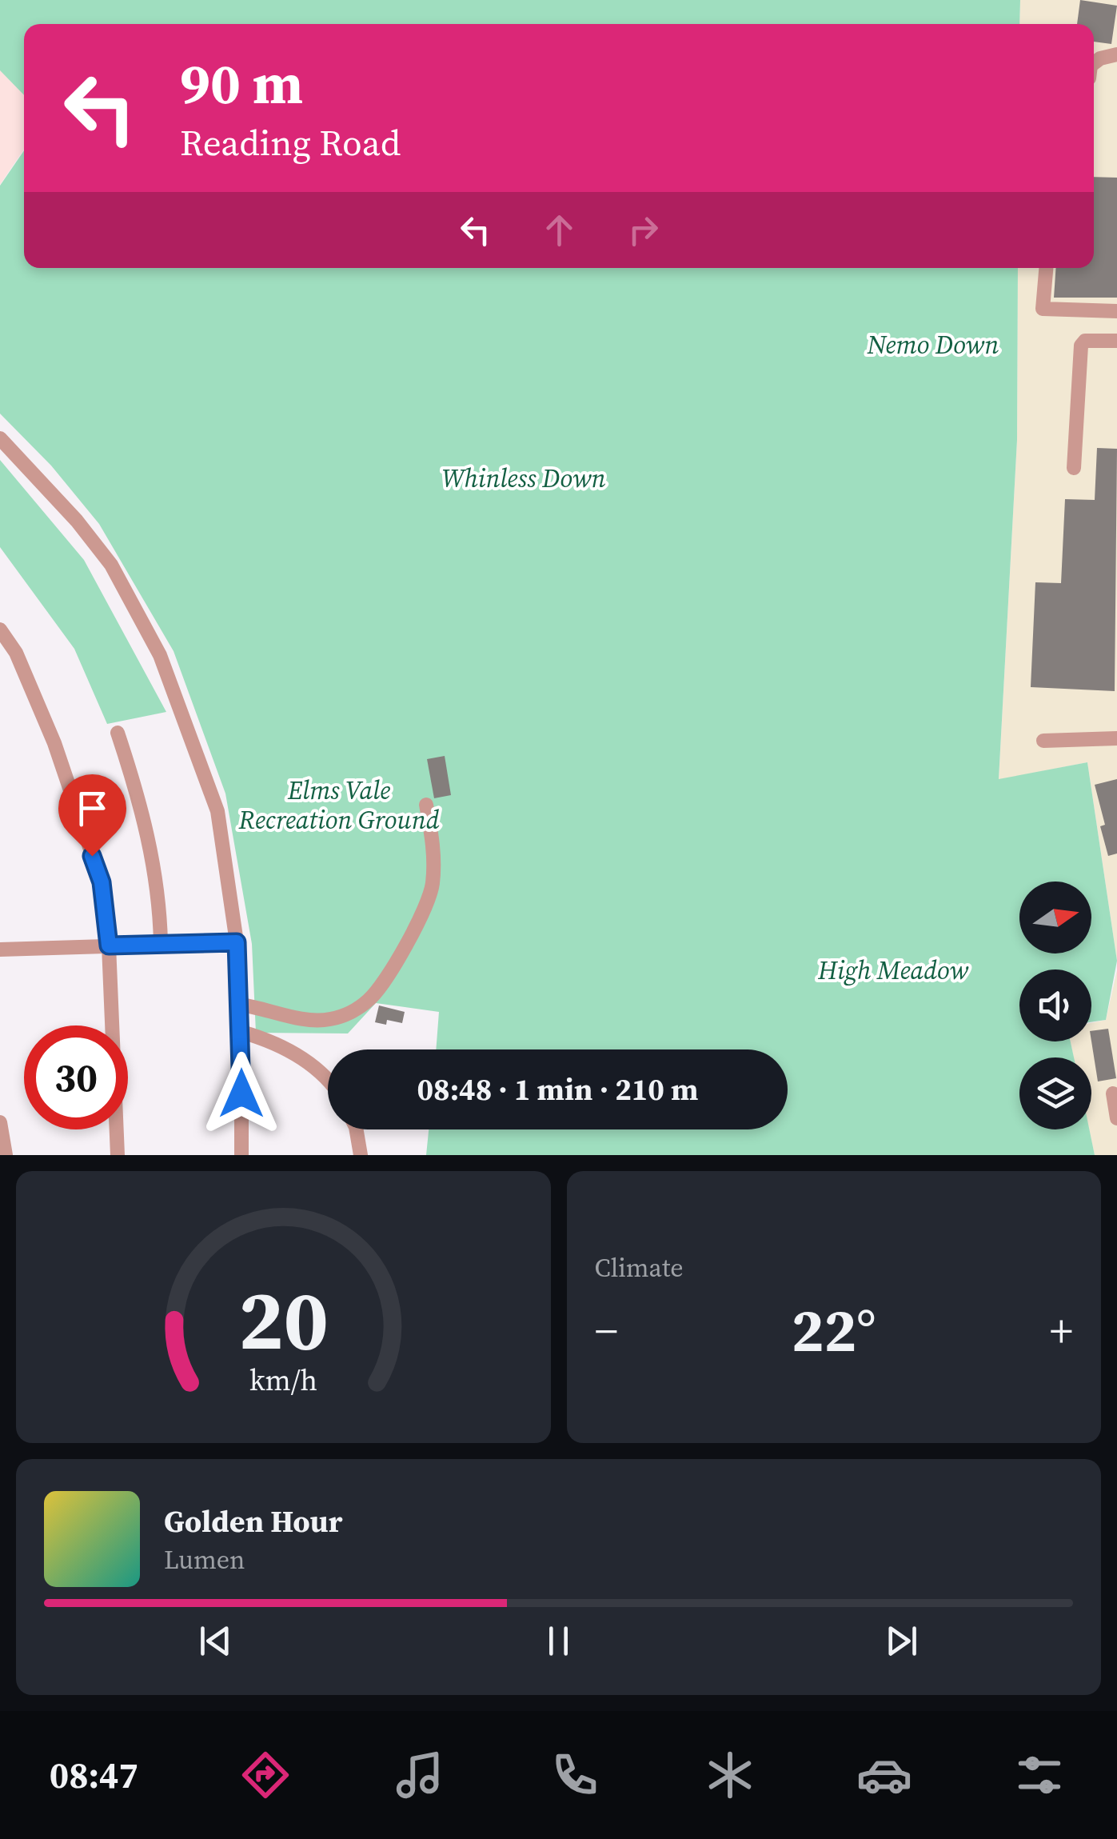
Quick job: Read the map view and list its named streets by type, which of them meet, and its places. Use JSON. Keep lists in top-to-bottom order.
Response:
{
  "parks": [
    "Nemo Down",
    "Whinless Down",
    "Elms Vale Recreation Ground",
    "High Meadow"
  ],
  "north": "right",
  "page": {
    "turn": ["90 m", "Reading Road"],
    "limit": "30",
    "trip": "08:48 · 1 min · 210 m",
    "tile": "Climate",
    "heat": ["−", "22°", "+"],
    "song": ["Golden Hour", "Lumen"],
    "tabs": "08:47",
    "gauge": ["20", "km/h"]
  }
}
